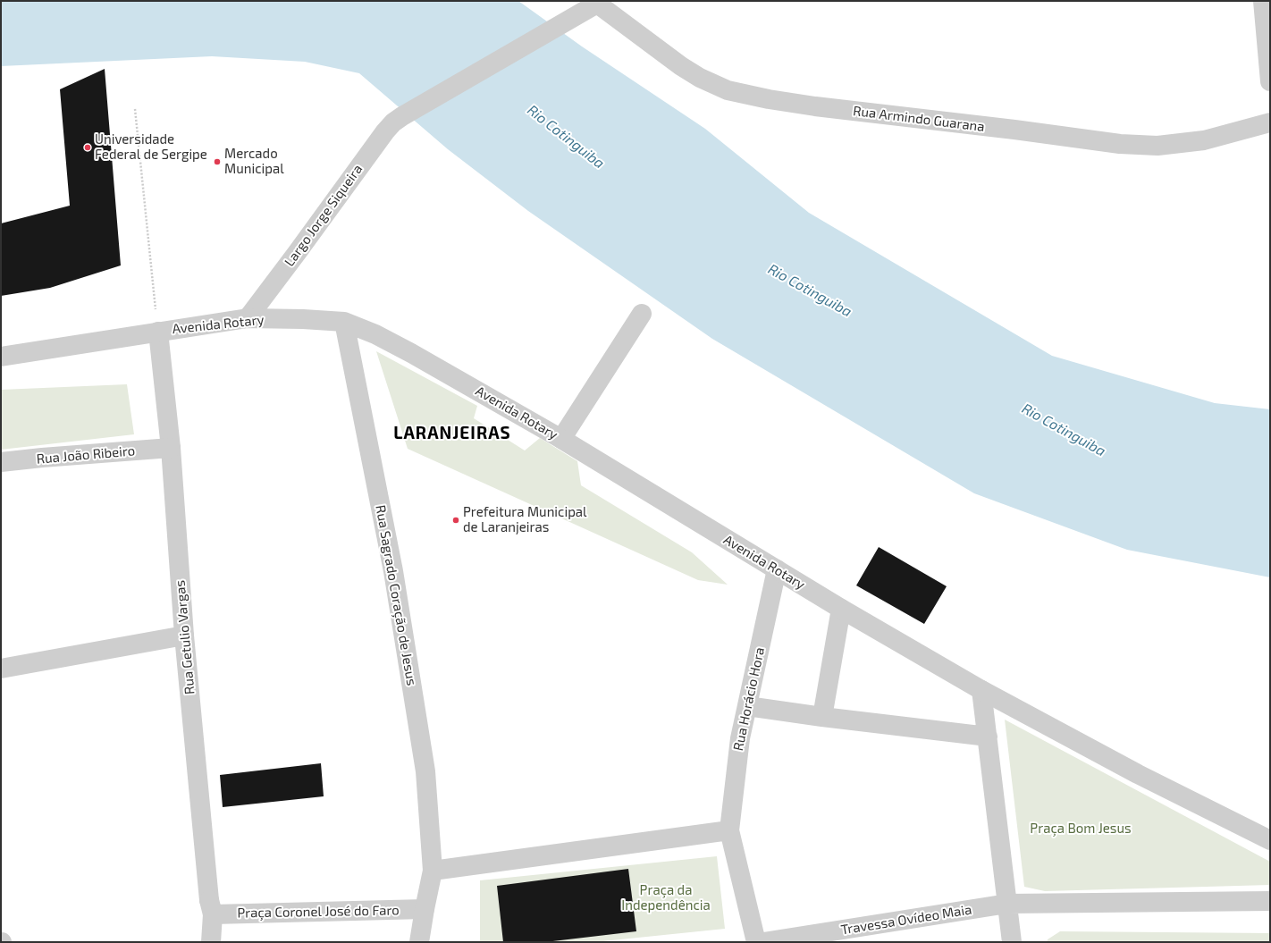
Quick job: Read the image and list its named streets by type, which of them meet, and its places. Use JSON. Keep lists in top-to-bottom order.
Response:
{
  "streets": {
    "street": [
      "Rua Armindo Guarana",
      "Largo Jorge Siqueira",
      "Avenida Rotary",
      "Rua João Ribeiro",
      "Rua Sagrado Coração de Jesus",
      "Rua Getulio Vargas",
      "Rua Horácio Hora",
      "Praça Coronel José do Faro",
      "Travessa Ovídeo Maia"
    ]
  },
  "crossings": [
    ["Rua Armindo Guarana", "Largo Jorge Siqueira"],
    ["Largo Jorge Siqueira", "Avenida Rotary"],
    ["Avenida Rotary", "Rua Sagrado Coração de Jesus"],
    ["Avenida Rotary", "Rua Getulio Vargas"],
    ["Avenida Rotary", "Rua Horácio Hora"],
    ["Rua João Ribeiro", "Rua Getulio Vargas"],
    ["Rua Getulio Vargas", "Praça Coronel José do Faro"]
  ],
  "districts": ["LARANJEIRAS"],
  "water": ["Rio Cotinguiba"],
  "parks": ["Praça Bom Jesus", "Praça da Independência"],
  "places": ["Universidade Federal de Sergipe", "Mercado Municipal", "Prefeitura Municipal de Laranjeiras"]
}
